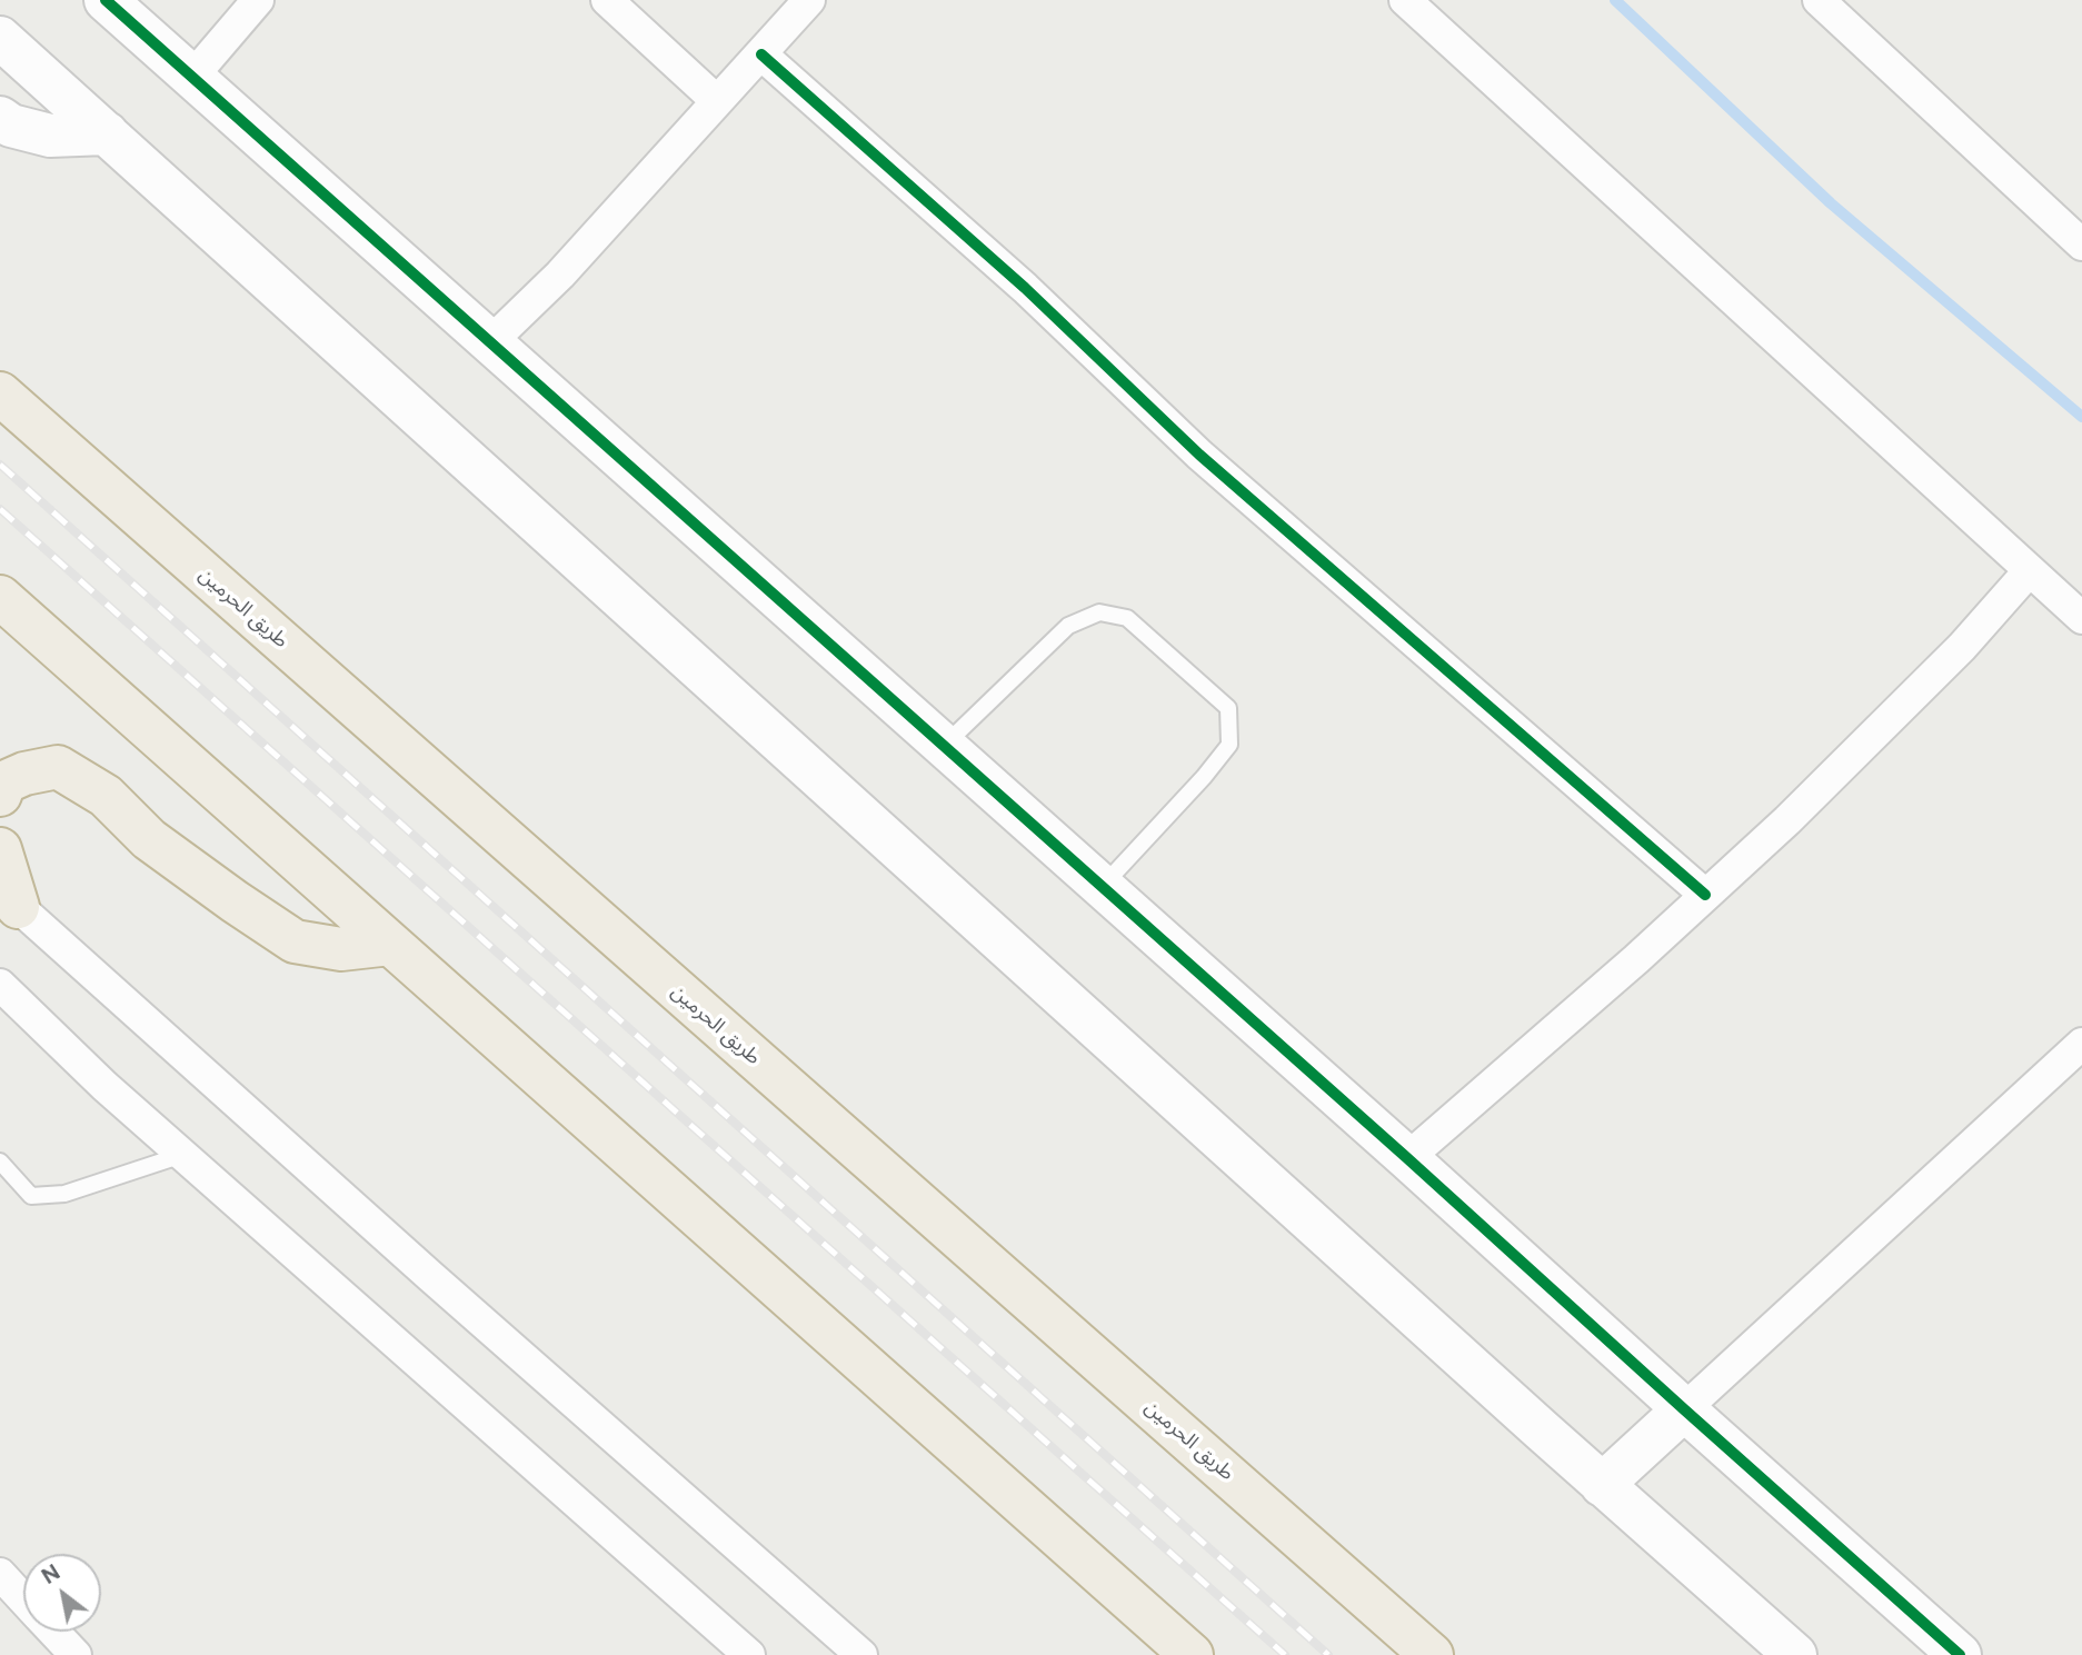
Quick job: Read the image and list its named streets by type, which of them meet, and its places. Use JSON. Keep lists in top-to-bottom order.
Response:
{
  "streets": {
    "highway": ["طريق الحرمين"]
  },
  "north": "top left"
}
